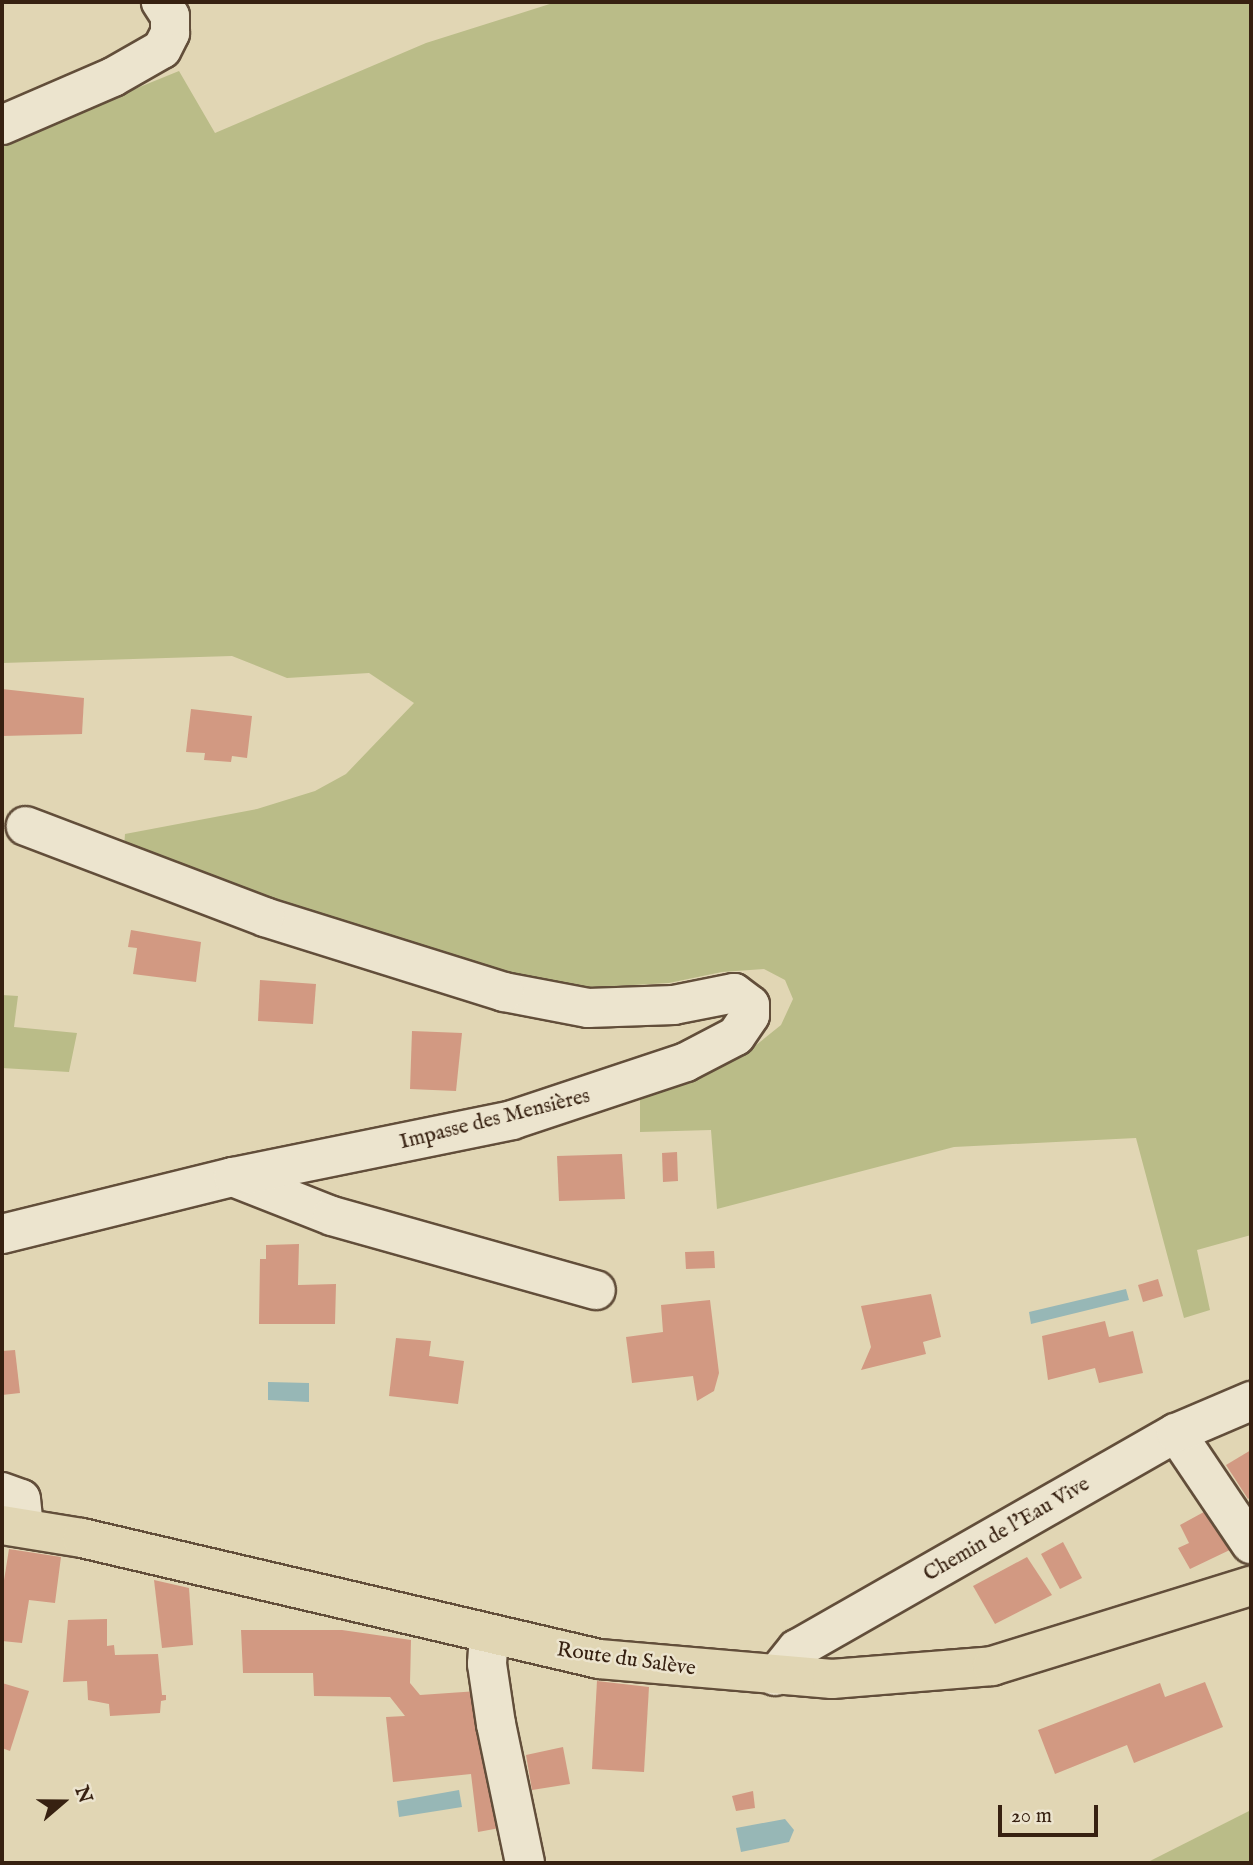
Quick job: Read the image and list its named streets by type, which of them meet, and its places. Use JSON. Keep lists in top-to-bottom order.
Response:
{
  "streets": {
    "main road": ["Route du Salève"],
    "street": ["Impasse des Mensières", "Chemin de l'Eau Vive"]
  },
  "crossings": [
    ["Chemin de l'Eau Vive", "Route du Salève"]
  ],
  "scale_bar": "20 m",
  "north": "right"
}
